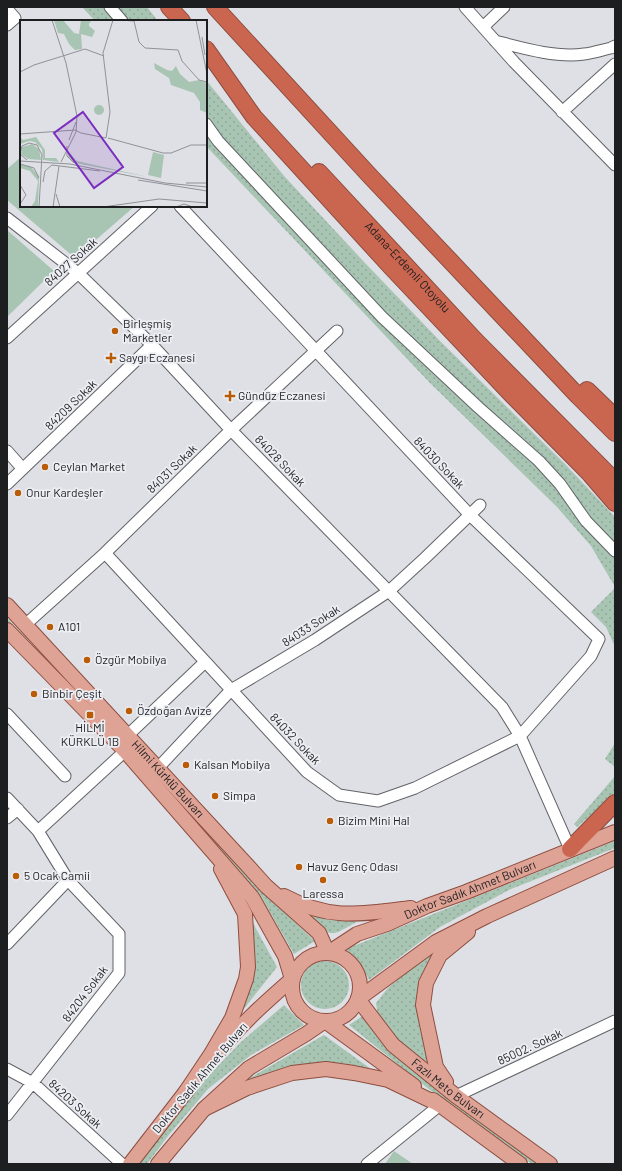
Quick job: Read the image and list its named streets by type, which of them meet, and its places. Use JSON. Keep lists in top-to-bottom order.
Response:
{
  "streets": {
    "highway": ["Adana-Erdemli Otoyolu"],
    "main road": ["Hilmi Kürklü Bulvarı", "Doktor Sadık Ahmet Bulvarı", "Fazlı Meto Bulvarı"],
    "street": [
      "84027 Sokak",
      "84209 Sokak",
      "84028 Sokak",
      "84030 Sokak",
      "84031 Sokak",
      "84033 Sokak",
      "84032 Sokak",
      "84204 Sokak",
      "85002. Sokak",
      "84203 Sokak"
    ]
  },
  "crossings": [
    ["84027 Sokak", "84028 Sokak"],
    ["84209 Sokak", "84028 Sokak"],
    ["84028 Sokak", "84030 Sokak"],
    ["84028 Sokak", "84031 Sokak"],
    ["84028 Sokak", "84033 Sokak"],
    ["84028 Sokak", "84032 Sokak"],
    ["84028 Sokak", "Doktor Sadık Ahmet Bulvarı"],
    ["84030 Sokak", "84031 Sokak"],
    ["84030 Sokak", "84033 Sokak"],
    ["84030 Sokak", "84032 Sokak"],
    ["84031 Sokak", "84032 Sokak"],
    ["84031 Sokak", "Hilmi Kürklü Bulvarı"],
    ["84033 Sokak", "84032 Sokak"],
    ["84033 Sokak", "Hilmi Kürklü Bulvarı"],
    ["Hilmi Kürklü Bulvarı", "Doktor Sadık Ahmet Bulvarı"],
    ["Hilmi Kürklü Bulvarı", "Fazlı Meto Bulvarı"],
    ["Doktor Sadık Ahmet Bulvarı", "Fazlı Meto Bulvarı"],
    ["84204 Sokak", "84203 Sokak"],
    ["85002. Sokak", "Fazlı Meto Bulvarı"]
  ],
  "places": {
    "other": [
      "Birleşmiş Marketler",
      "Ceylan Market",
      "Onur Kardeşler",
      "A101",
      "Özgür Mobilya",
      "Binbir Çeşit",
      "Özdoğan Avize",
      "Kalsan Mobilya",
      "Simpa",
      "Bizim Mini Hal",
      "Havuz Genç Odası",
      "5 Ocak Camii",
      "Laressa"
    ],
    "health": ["Saygı Eczanesi", "Gündüz Eczanesi"],
    "transit": ["HİLMİ KÜRKLÜ 1B"]
  }
}
